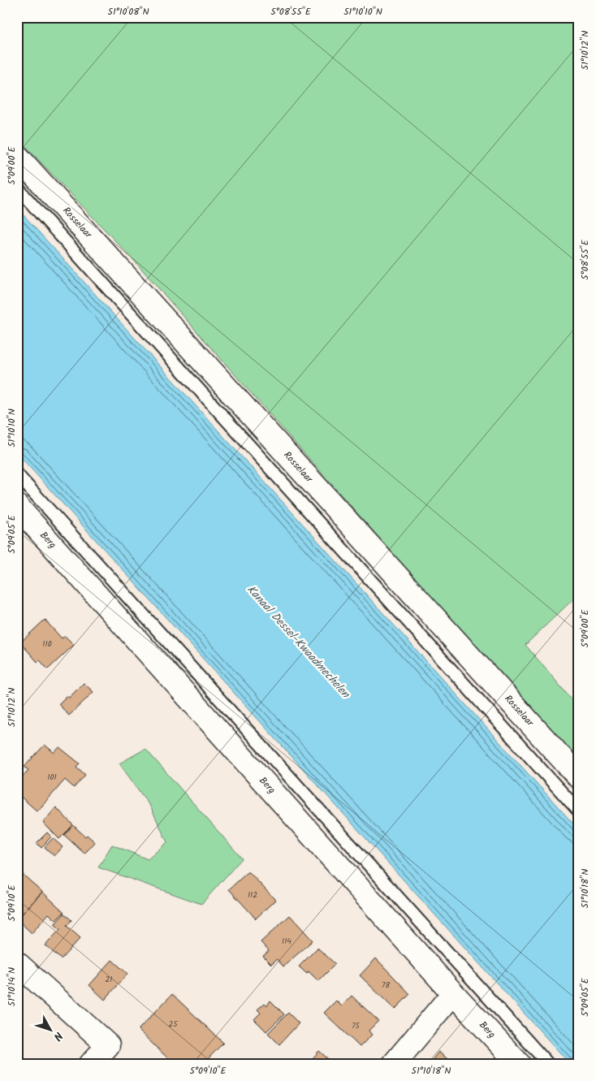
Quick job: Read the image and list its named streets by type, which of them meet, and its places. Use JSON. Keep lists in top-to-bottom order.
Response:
{
  "streets": {
    "street": ["Rosselaar", "Berg"]
  },
  "water": ["Kanaal Dessel-Kwaadmechelen"],
  "house_numbers": [
    "110",
    "101",
    "112",
    "114",
    "21",
    "78",
    "25",
    "75"
  ],
  "north": "bottom right",
  "coordinates": [
    "51°10'08\"N",
    "5°08'55\"E",
    "51°10'10\"N",
    "51°10'12\"N",
    "5°09'00\"E",
    "5°09'05\"E",
    "51°10'18\"N",
    "5°09'10\"E",
    "51°10'14\"N"
  ]
}
